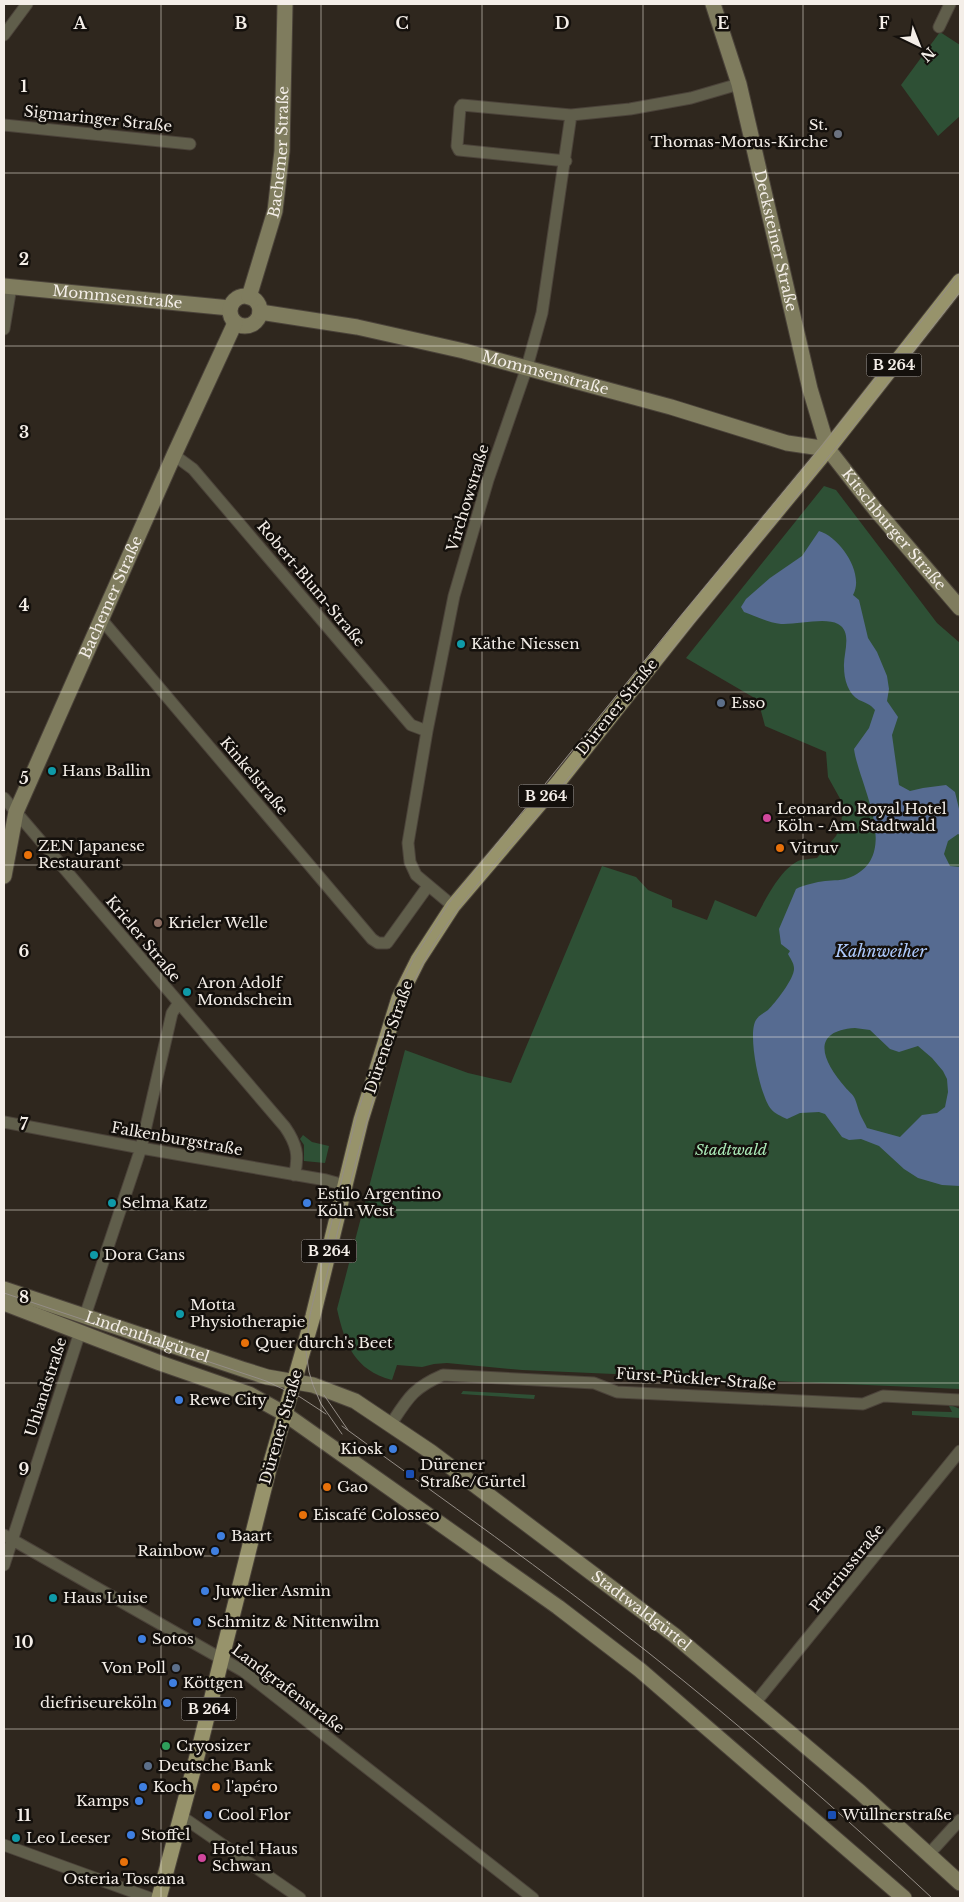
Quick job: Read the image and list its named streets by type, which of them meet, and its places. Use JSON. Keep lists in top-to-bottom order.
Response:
{
  "streets": {
    "main road": ["B 264", "Dürener Straße"],
    "street": [
      "Sigmaringer Straße",
      "Bachemer Straße",
      "Decksteiner Straße",
      "Mommsenstraße",
      "Virchowstraße",
      "Kitschburger Straße",
      "Robert-Blum-Straße",
      "Kinkelstraße",
      "Krieler Straße",
      "Falkenburgstraße",
      "Lindenthalgürtel",
      "Fürst-Pückler-Straße",
      "Uhlandstraße",
      "Pfarriusstraße",
      "Stadtwaldgürtel",
      "Landgrafenstraße"
    ]
  },
  "crossings": [
    ["Bachemer Straße", "Mommsenstraße"],
    ["Bachemer Straße", "Robert-Blum-Straße"],
    ["Bachemer Straße", "Kinkelstraße"],
    ["Bachemer Straße", "Krieler Straße"],
    ["Decksteiner Straße", "Mommsenstraße"],
    ["Decksteiner Straße", "Kitschburger Straße"],
    ["Decksteiner Straße", "Dürener Straße"],
    ["Mommsenstraße", "Virchowstraße"],
    ["Mommsenstraße", "Kitschburger Straße"],
    ["Mommsenstraße", "Dürener Straße"],
    ["Virchowstraße", "Robert-Blum-Straße"],
    ["Virchowstraße", "Dürener Straße"],
    ["Virchowstraße", "Kinkelstraße"],
    ["Kitschburger Straße", "Dürener Straße"],
    ["Dürener Straße", "Falkenburgstraße"],
    ["Dürener Straße", "Lindenthalgürtel"],
    ["Dürener Straße", "Stadtwaldgürtel"],
    ["Dürener Straße", "Landgrafenstraße"],
    ["Krieler Straße", "Falkenburgstraße"],
    ["Lindenthalgürtel", "Uhlandstraße"],
    ["Lindenthalgürtel", "Stadtwaldgürtel"],
    ["Fürst-Pückler-Straße", "Stadtwaldgürtel"],
    ["Uhlandstraße", "Landgrafenstraße"],
    ["Pfarriusstraße", "Stadtwaldgürtel"]
  ],
  "water": ["Kahnweiher"],
  "parks": ["Stadtwald"],
  "places": {
    "other": [
      "St. Thomas-Morus-Kirche",
      "Käthe Niessen",
      "Esso",
      "Hans Ballin",
      "Leonardo Royal Hotel Köln - Am Stadtwald",
      "Vitruv",
      "ZEN Japanese Restaurant",
      "Krieler Welle",
      "Aron Adolf Mondschein",
      "Selma Katz",
      "Estilo Argentino Köln West",
      "Dora Gans",
      "Motta Physiotherapie",
      "Quer durch's Beet",
      "Rewe City",
      "Kiosk",
      "Gao",
      "Eiscafé Colosseo",
      "Baart",
      "Rainbow",
      "Juwelier Asmin",
      "Haus Luise",
      "Schmitz & Nittenwilm",
      "Sotos",
      "Von Poll",
      "Köttgen",
      "diefriseureköln",
      "Cryosizer",
      "Deutsche Bank",
      "Koch",
      "l'apéro",
      "Kamps",
      "Cool Flor",
      "Stoffel",
      "Leo Leeser",
      "Hotel Haus Schwan",
      "Osteria Toscana"
    ],
    "transit": ["Dürener Straße/Gürtel", "Wüllnerstraße"]
  },
  "north": "bottom right",
  "grid": {
    "columns": [
      "A",
      "B",
      "C",
      "D",
      "E",
      "F"
    ],
    "rows": [
      "1",
      "2",
      "3",
      "4",
      "5",
      "6",
      "7",
      "8",
      "9",
      "10",
      "11"
    ]
  }
}
